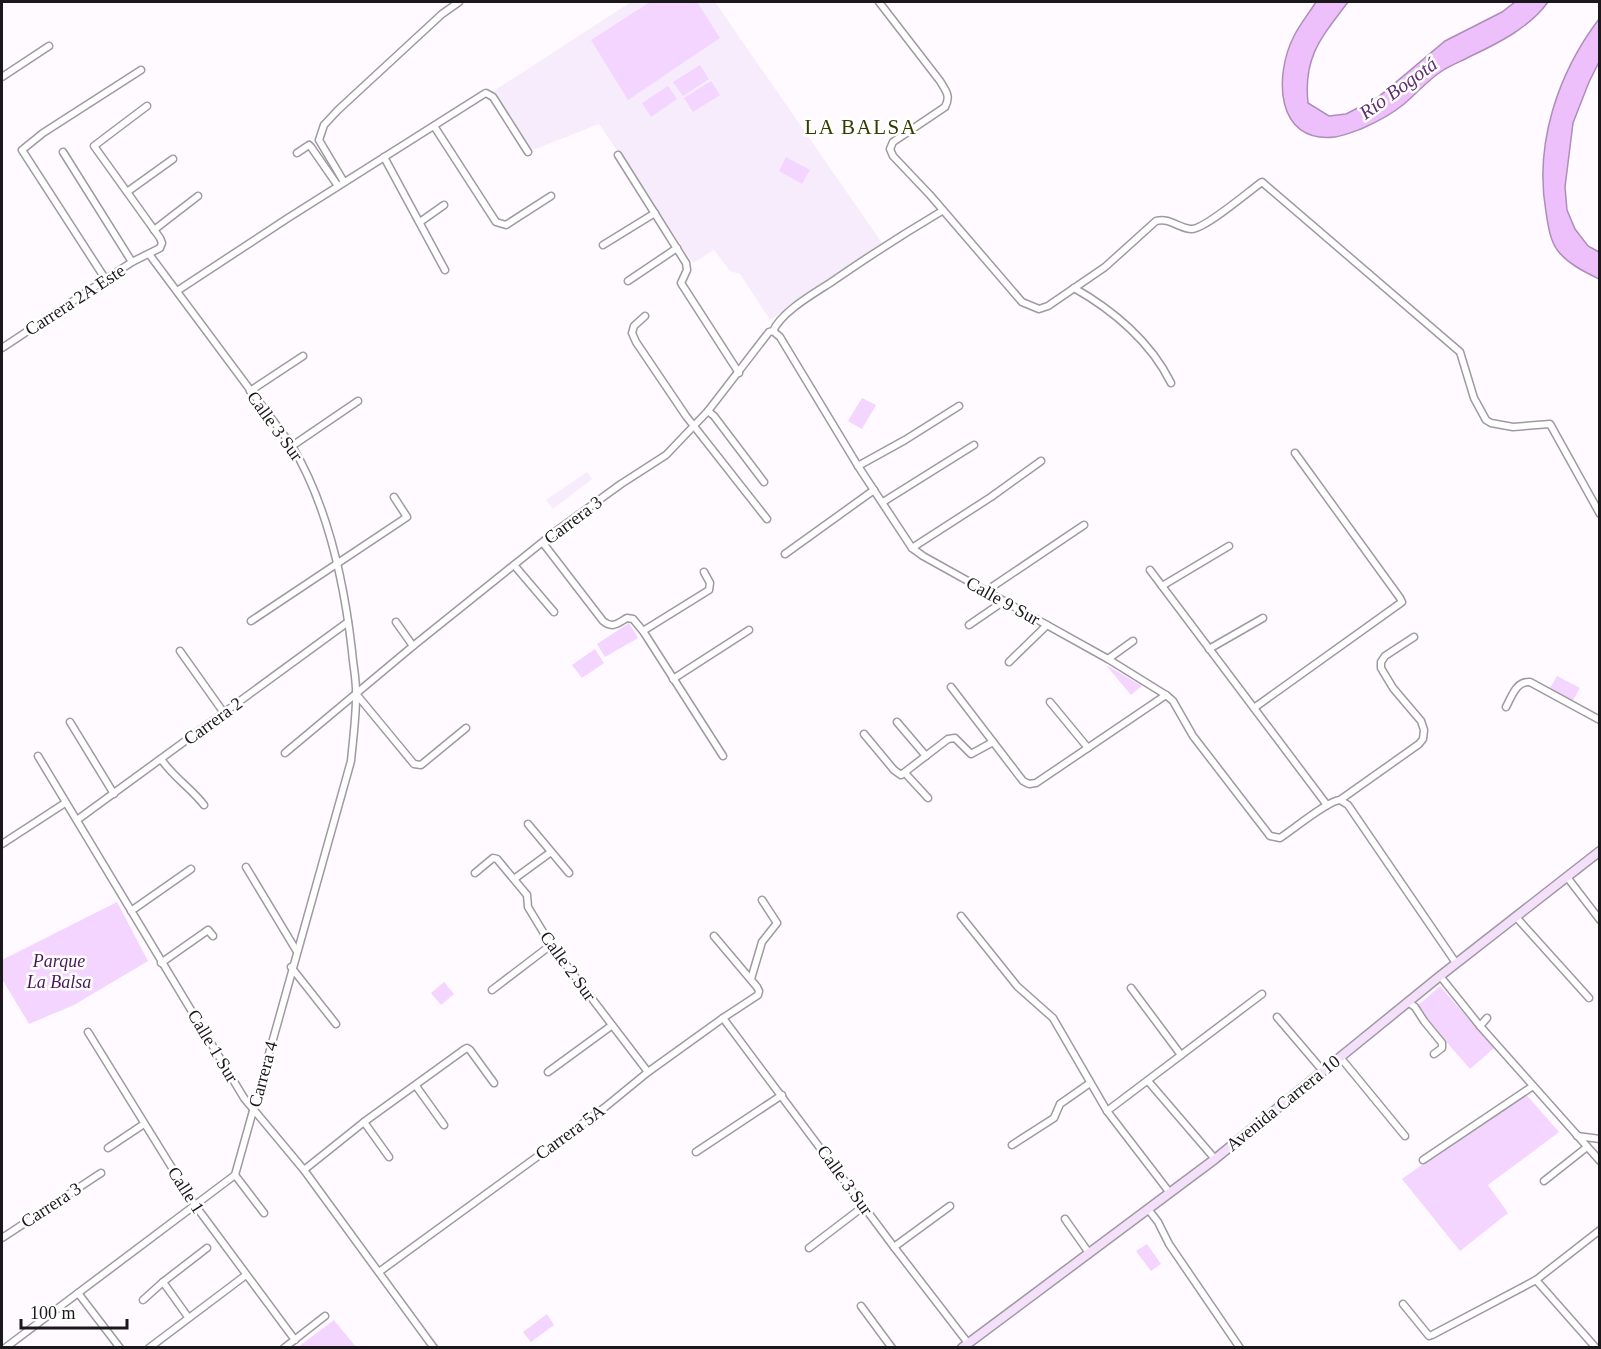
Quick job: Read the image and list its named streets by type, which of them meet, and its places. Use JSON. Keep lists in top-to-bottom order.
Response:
{
  "streets": {
    "street": [
      "Carrera 2A Este",
      "Calle 3 Sur",
      "Carrera 3",
      "Calle 9 Sur",
      "Carrera 2",
      "Calle 2 Sur",
      "Calle 1 Sur",
      "Carrera 4",
      "Avenida Carrera 10",
      "Carrera 5A",
      "Calle 1"
    ]
  },
  "crossings": [
    ["Carrera 2A Este", "Calle 3 Sur"],
    ["Calle 3 Sur", "Carrera 3"],
    ["Calle 3 Sur", "Carrera 2"],
    ["Calle 3 Sur", "Carrera 4"],
    ["Calle 3 Sur", "Avenida Carrera 10"],
    ["Calle 3 Sur", "Carrera 5A"],
    ["Carrera 3", "Calle 9 Sur"],
    ["Carrera 3", "Carrera 4"],
    ["Carrera 2", "Calle 1 Sur"],
    ["Calle 2 Sur", "Carrera 5A"],
    ["Calle 1 Sur", "Carrera 4"],
    ["Calle 1 Sur", "Carrera 5A"]
  ],
  "districts": ["LA BALSA"],
  "water": ["Río Bogotá"],
  "parks": ["Parque La Balsa"],
  "scale_bar": "100 m"
}
